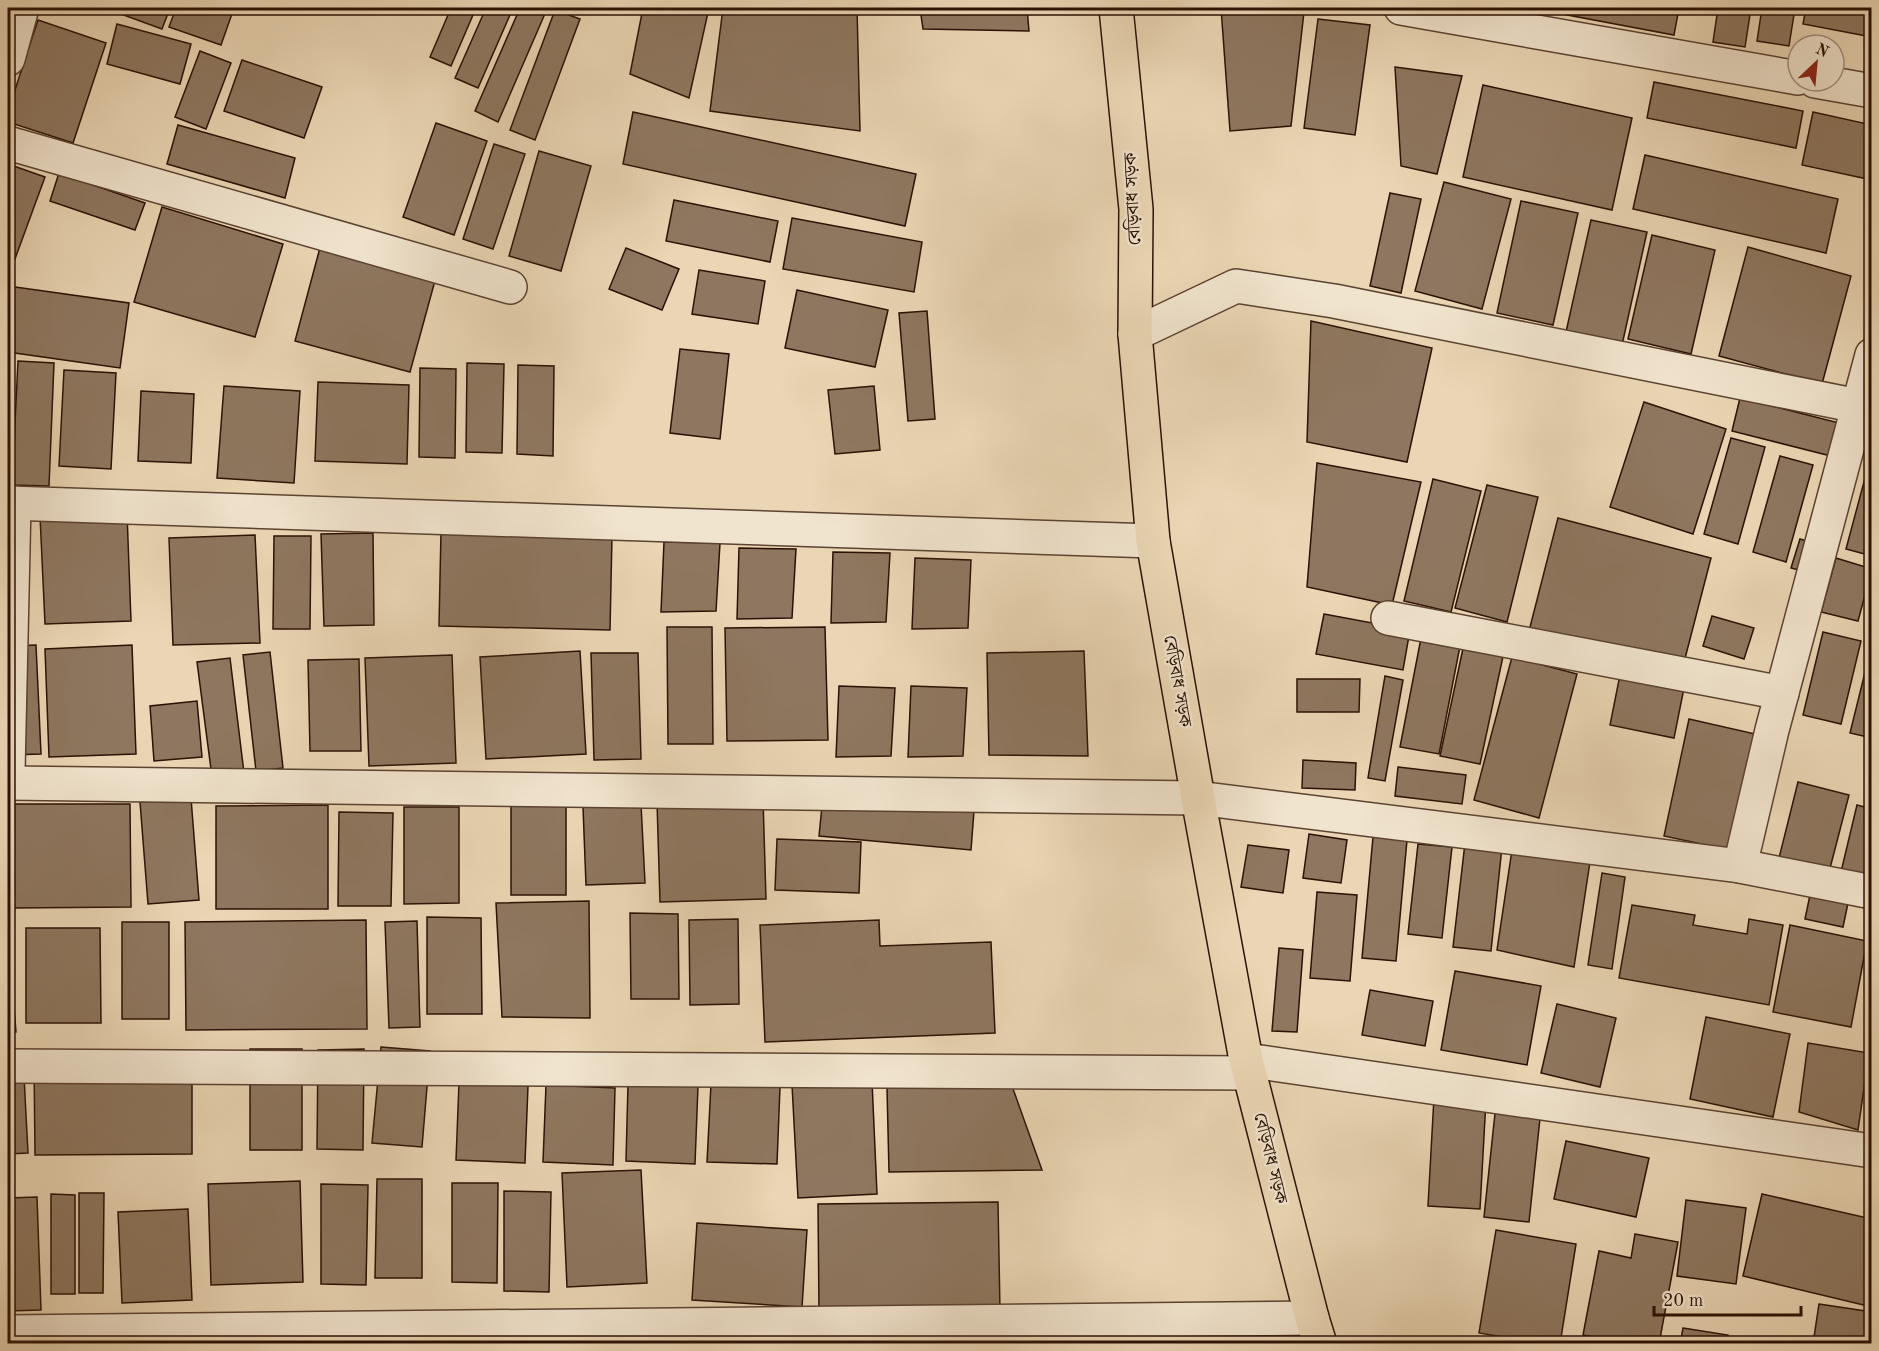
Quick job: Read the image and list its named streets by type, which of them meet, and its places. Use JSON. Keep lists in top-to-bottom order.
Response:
{
  "streets": {
    "highway": ["বেড়িবাধ সড়ক"]
  },
  "scale_bar": "20 m",
  "north": "top right"
}
